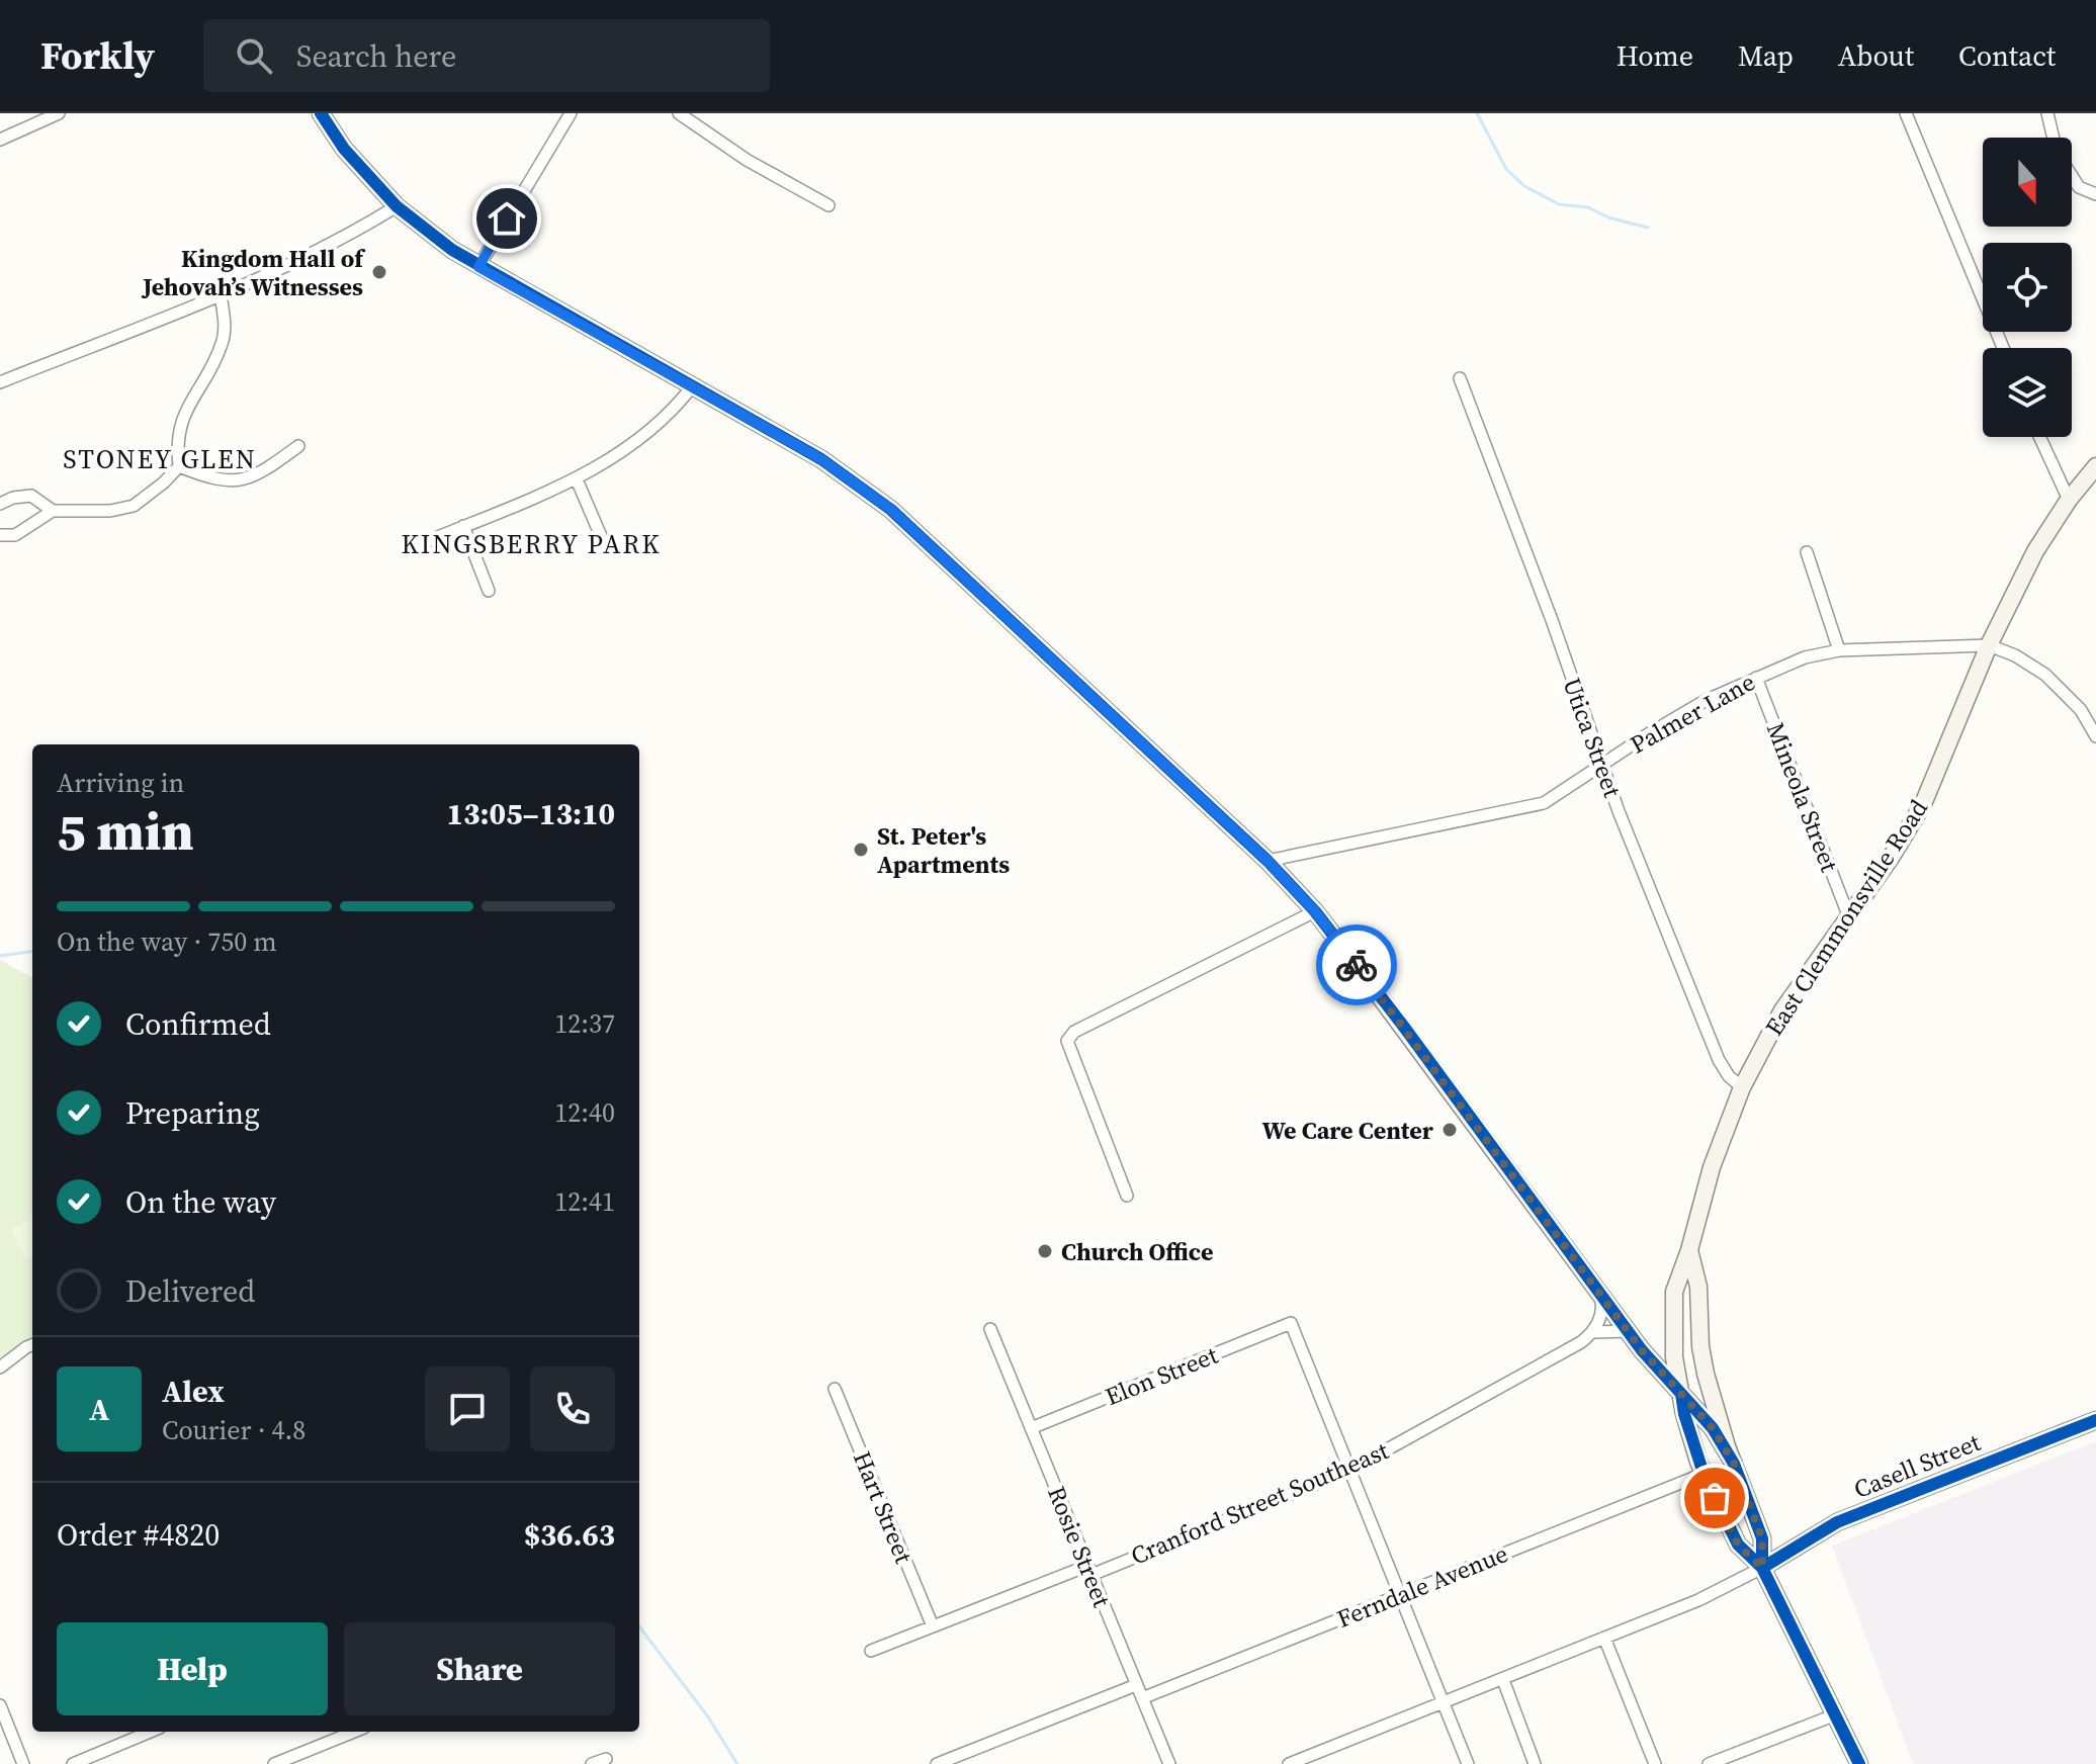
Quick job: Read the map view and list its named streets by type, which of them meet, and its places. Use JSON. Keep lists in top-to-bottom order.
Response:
{
  "streets": {
    "street": [
      "Palmer Lane",
      "Utica Street",
      "Mineola Street",
      "East Clemmonsville Road",
      "Elon Street",
      "Casell Street",
      "Cranford Street Southeast",
      "Hart Street",
      "Rosie Street",
      "Ferndale Avenue"
    ]
  },
  "crossings": [
    ["Palmer Lane", "Utica Street"],
    ["Palmer Lane", "Mineola Street"],
    ["Palmer Lane", "East Clemmonsville Road"],
    ["Utica Street", "East Clemmonsville Road"],
    ["Mineola Street", "East Clemmonsville Road"],
    ["East Clemmonsville Road", "Casell Street"],
    ["East Clemmonsville Road", "Ferndale Avenue"],
    ["Elon Street", "Cranford Street Southeast"],
    ["Elon Street", "Rosie Street"],
    ["Cranford Street Southeast", "Hart Street"],
    ["Cranford Street Southeast", "Rosie Street"],
    ["Rosie Street", "Ferndale Avenue"]
  ],
  "districts": ["STONEY GLEN", "KINGSBERRY PARK"],
  "places": [
    "Kingdom Hall of Jehovah’s Witnesses",
    "St. Peter's Apartments",
    "We Care Center",
    "Church Office"
  ],
  "north": "bottom",
  "page": {
    "header": "Forkly",
    "search": "Search here",
    "nav": [
      "Home",
      "Map",
      "About",
      "Contact"
    ],
    "heading": ["5 min", "Arriving in", "13:05–13:10"],
    "panel": [
      "Alex",
      "Courier · 4.8",
      "Order #4820",
      "$36.63"
    ],
    "bar": "On the way · 750 m",
    "list": [
      ["Confirmed", "12:37"],
      ["Preparing", "12:40"],
      ["On the way", "12:41"],
      "Delivered"
    ],
    "round": "A",
    "buttons": ["Help", "Share"]
  }
}
